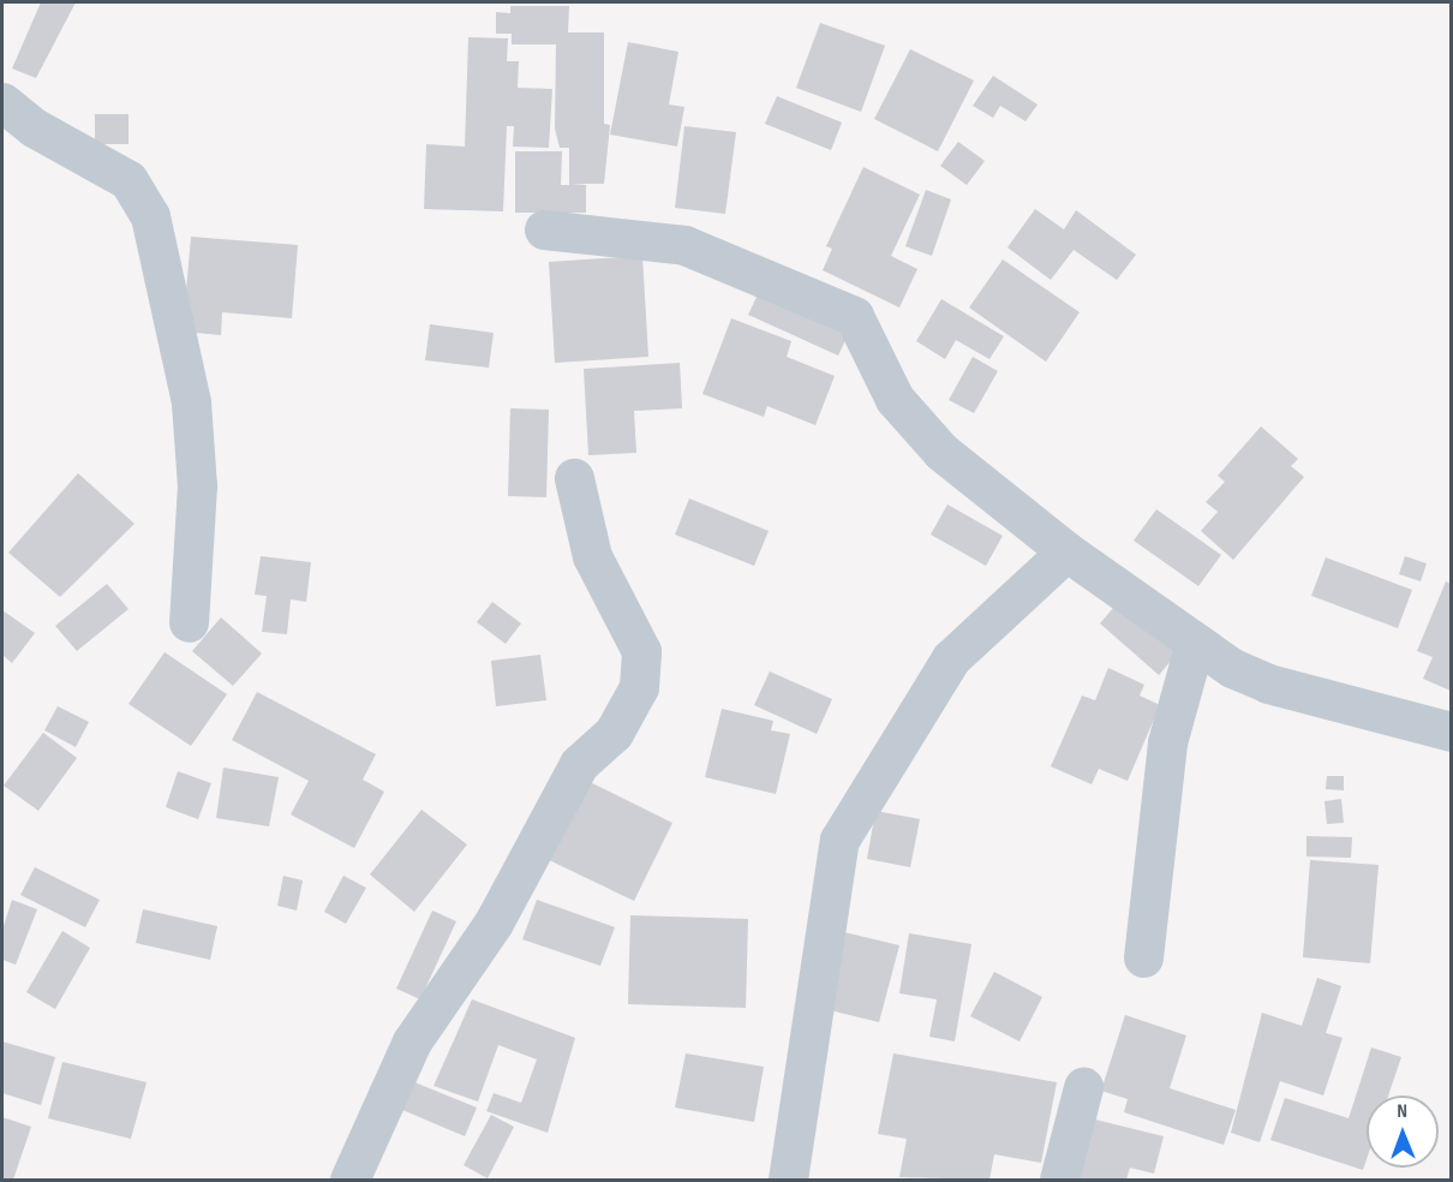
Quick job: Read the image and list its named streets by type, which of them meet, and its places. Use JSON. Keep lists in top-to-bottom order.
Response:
{
  "north": "top"
}
